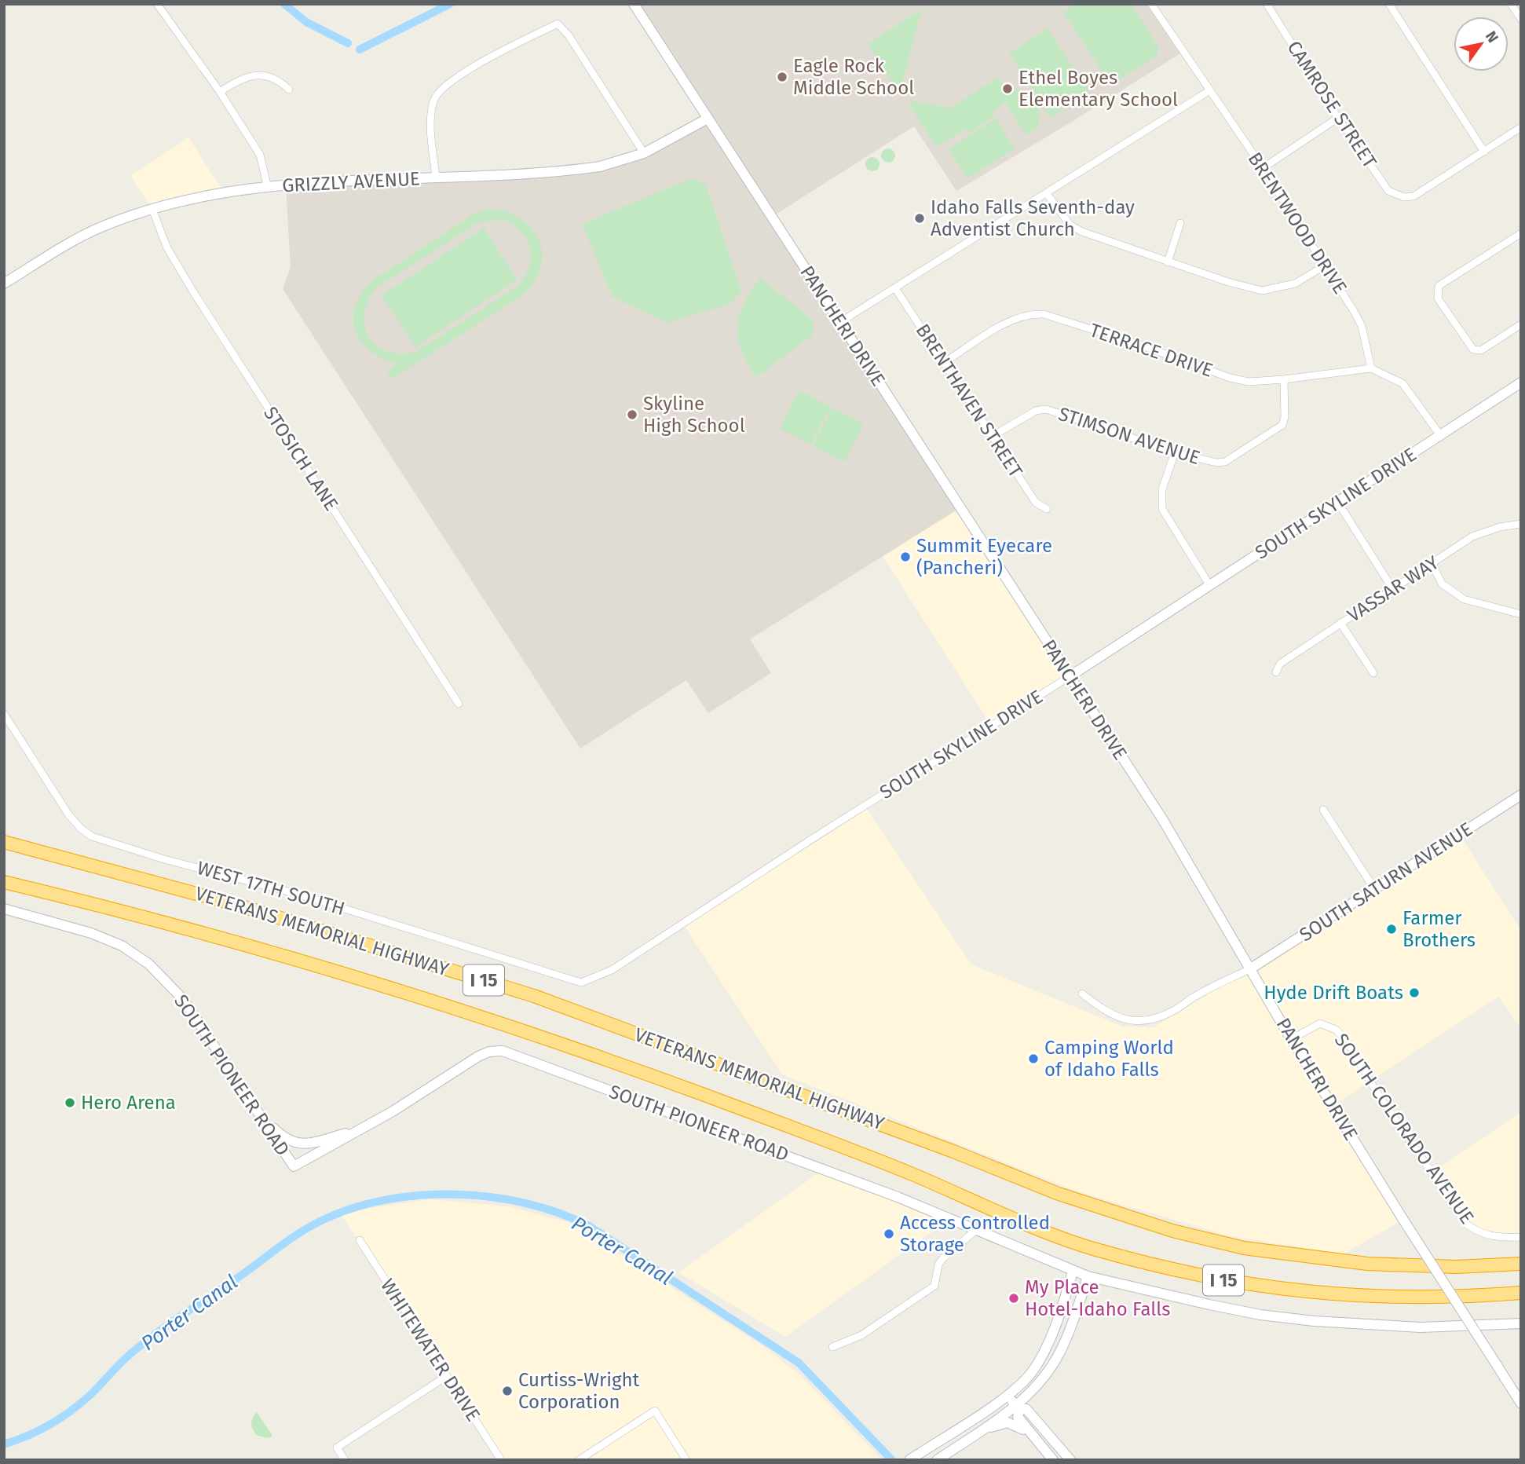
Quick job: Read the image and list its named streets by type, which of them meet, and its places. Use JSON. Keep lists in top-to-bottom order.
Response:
{
  "streets": {
    "highway": ["VETERANS MEMORIAL HIGHWAY", "I 15"],
    "street": [
      "CAMROSE STREET",
      "GRIZZLY AVENUE",
      "BRENTWOOD DRIVE",
      "PANCHERI DRIVE",
      "TERRACE DRIVE",
      "BRENTHAVEN STREET",
      "STIMSON AVENUE",
      "STOSICH LANE",
      "SOUTH SKYLINE DRIVE",
      "VASSAR WAY",
      "SOUTH SATURN AVENUE",
      "WEST 17TH SOUTH",
      "SOUTH PIONEER ROAD",
      "SOUTH COLORADO AVENUE",
      "WHITEWATER DRIVE"
    ]
  },
  "crossings": [
    ["GRIZZLY AVENUE", "PANCHERI DRIVE"],
    ["GRIZZLY AVENUE", "STOSICH LANE"],
    ["BRENTWOOD DRIVE", "TERRACE DRIVE"],
    ["PANCHERI DRIVE", "SOUTH SKYLINE DRIVE"],
    ["PANCHERI DRIVE", "SOUTH SATURN AVENUE"],
    ["PANCHERI DRIVE", "SOUTH COLORADO AVENUE"],
    ["TERRACE DRIVE", "BRENTHAVEN STREET"],
    ["TERRACE DRIVE", "STIMSON AVENUE"],
    ["BRENTHAVEN STREET", "STIMSON AVENUE"],
    ["SOUTH SKYLINE DRIVE", "WEST 17TH SOUTH"]
  ],
  "water": ["Porter Canal"],
  "places": [
    "Eagle Rock Middle School",
    "Ethel Boyes Elementary School",
    "Idaho Falls Seventh-day Adventist Church",
    "Skyline High School",
    "Summit Eyecare (Pancheri)",
    "Farmer Brothers",
    "Hyde Drift Boats",
    "Camping World of Idaho Falls",
    "Hero Arena",
    "Access Controlled Storage",
    "My Place Hotel-Idaho Falls",
    "Curtiss-Wright Corporation"
  ],
  "north": "top right"
}
